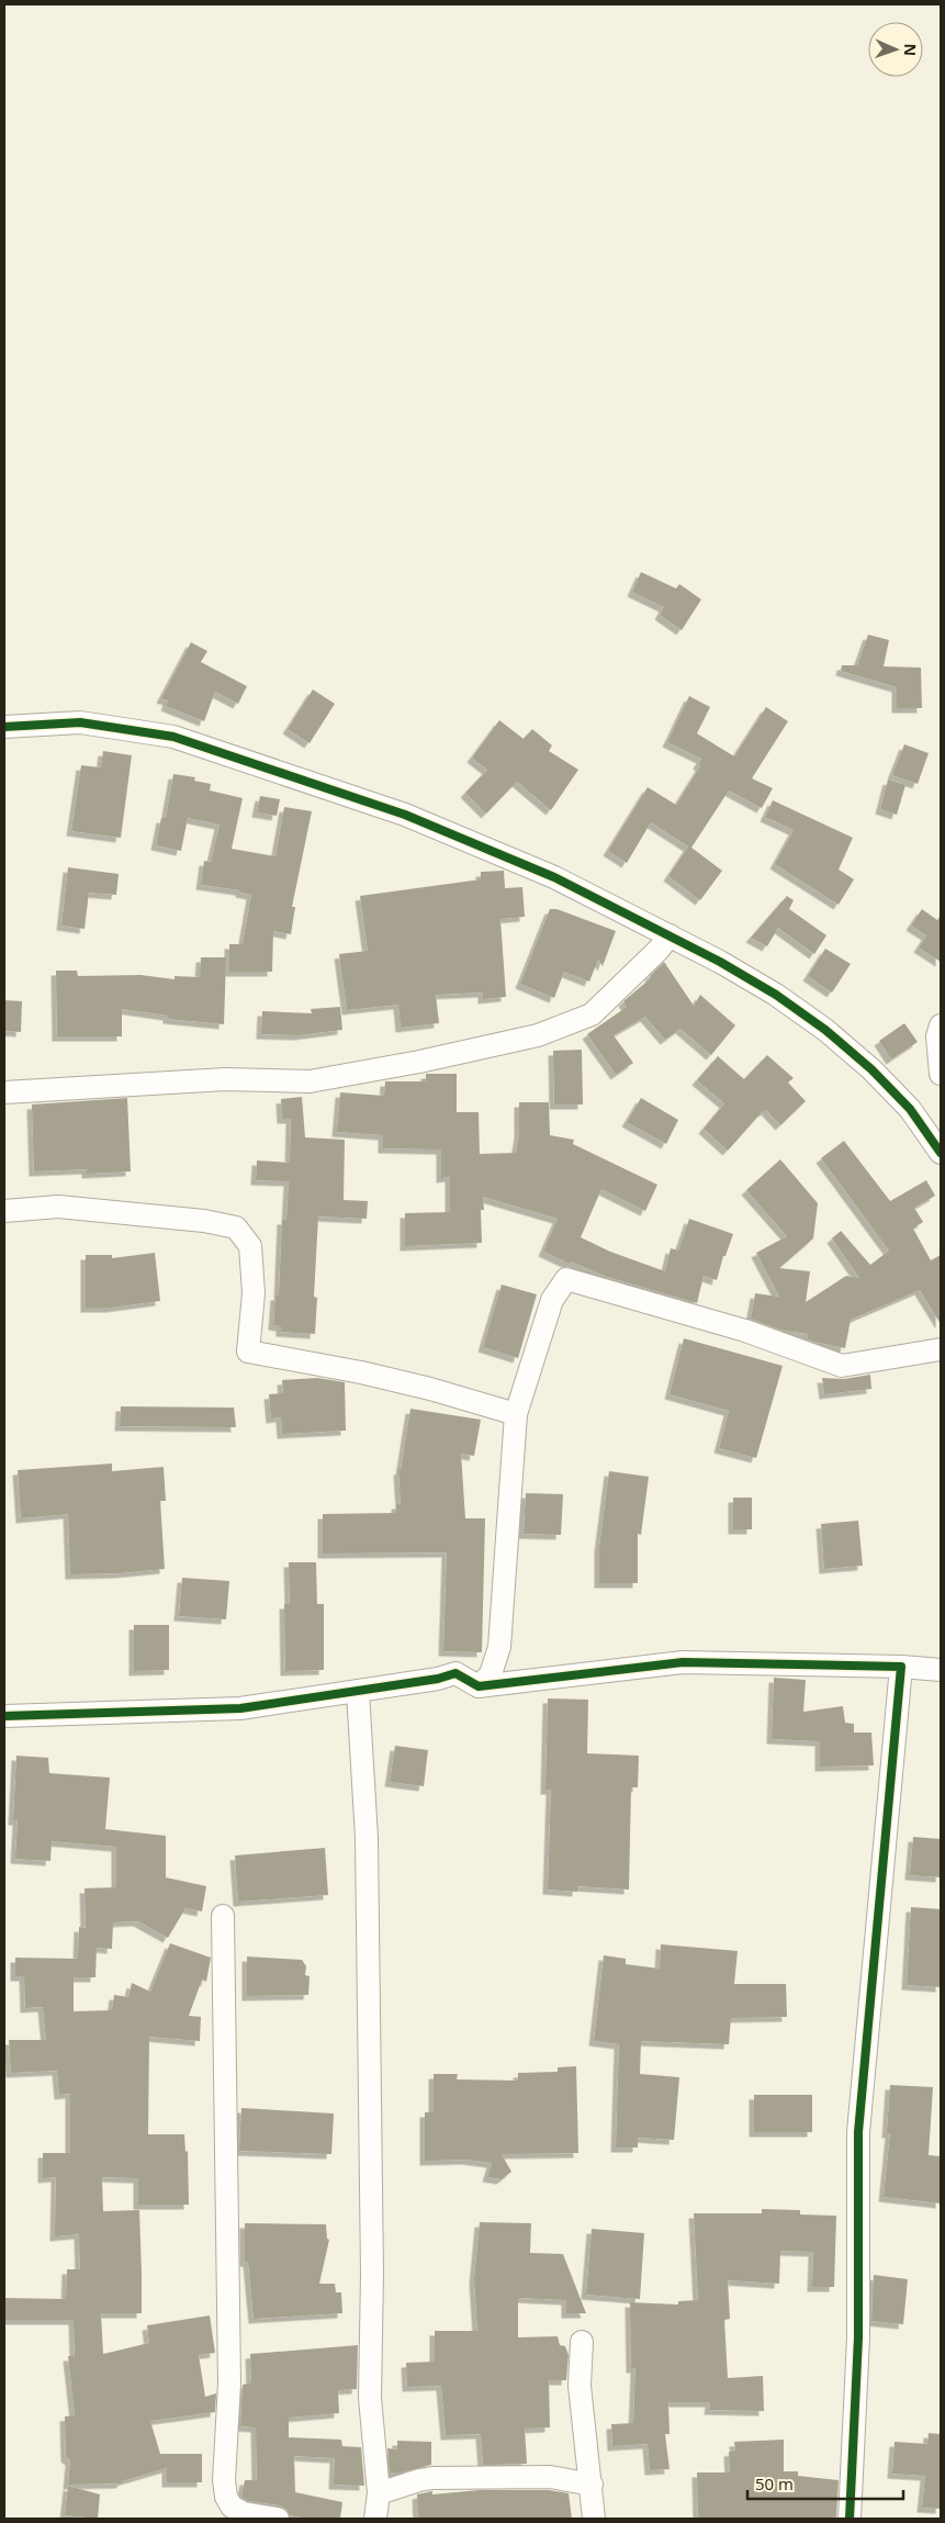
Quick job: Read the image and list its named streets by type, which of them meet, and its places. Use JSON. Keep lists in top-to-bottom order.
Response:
{
  "scale_bar": "50 m",
  "north": "right"
}
